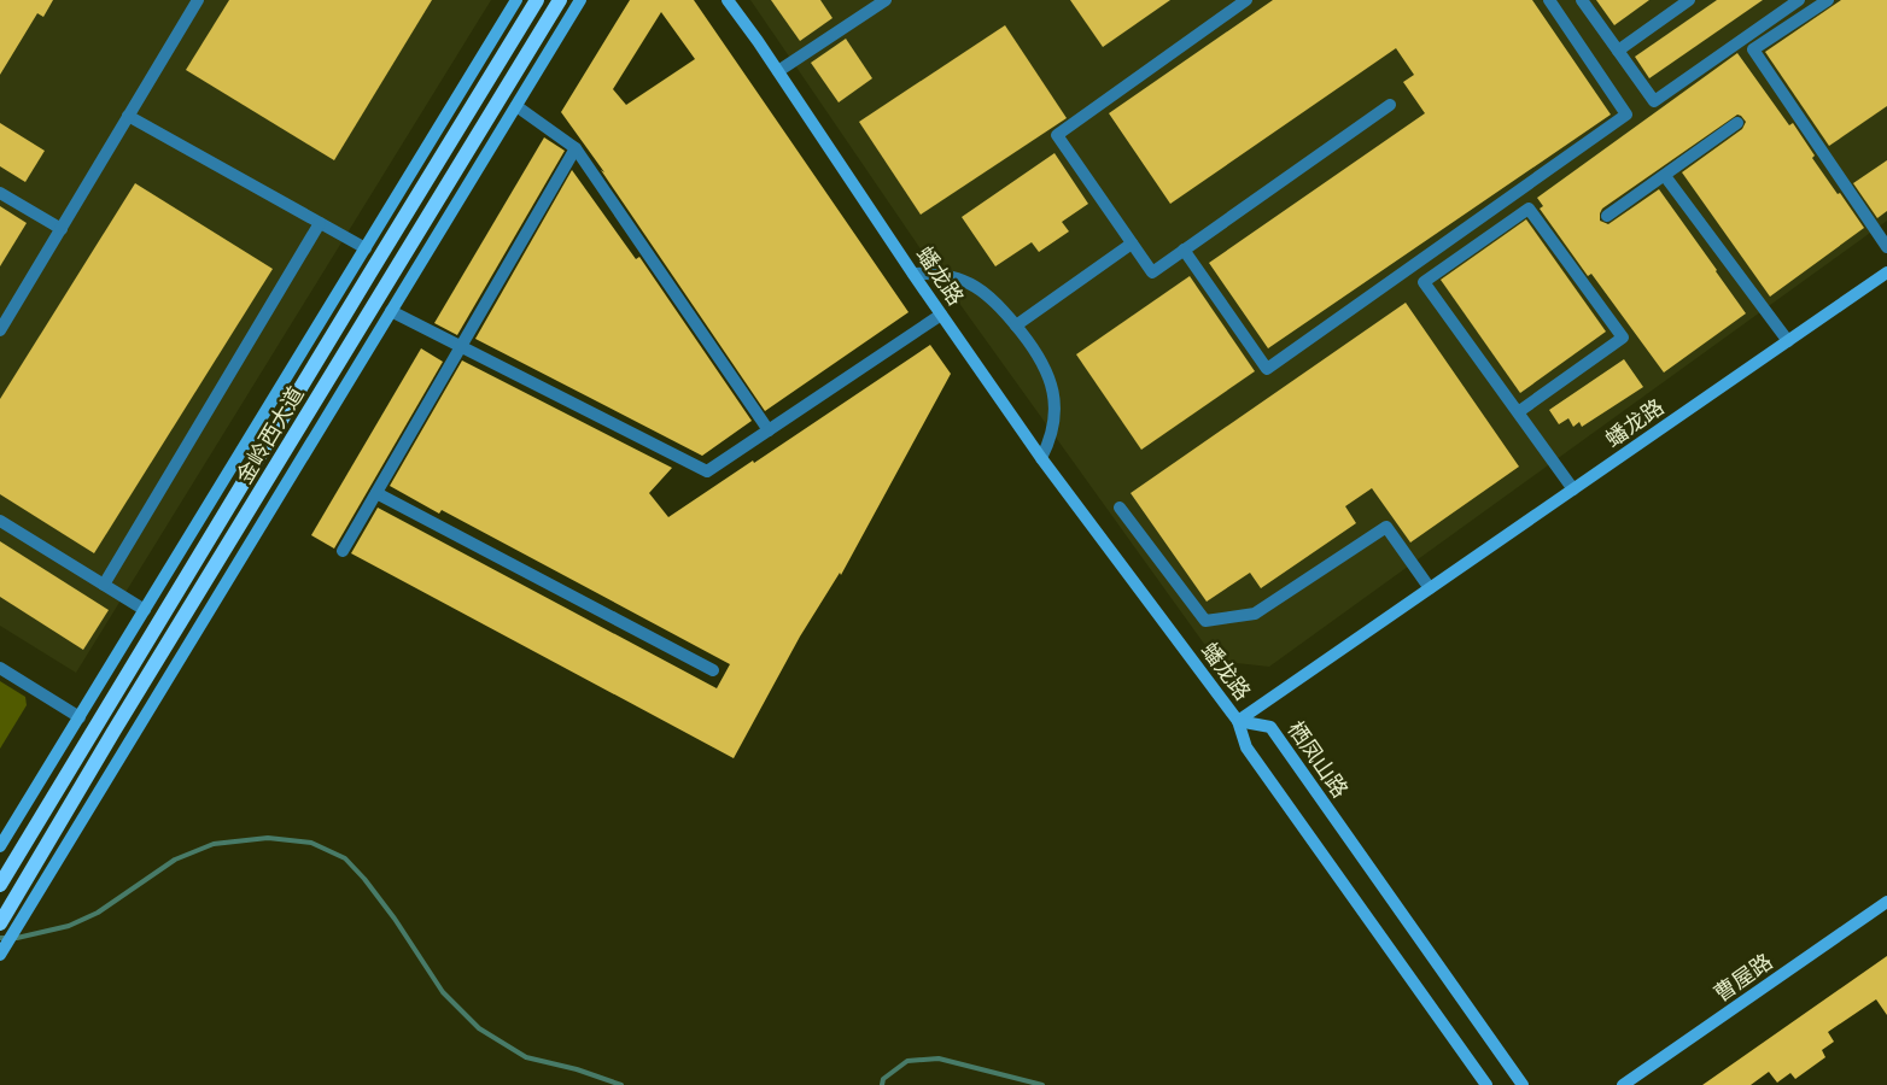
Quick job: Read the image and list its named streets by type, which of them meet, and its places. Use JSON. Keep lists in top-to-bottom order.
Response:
{
  "streets": {
    "main road": ["金岭西大道"],
    "street": ["蟠龙路", "栖凤山路", "曹屋路"]
  },
  "crossings": [
    ["蟠龙路", "栖凤山路"]
  ]
}
